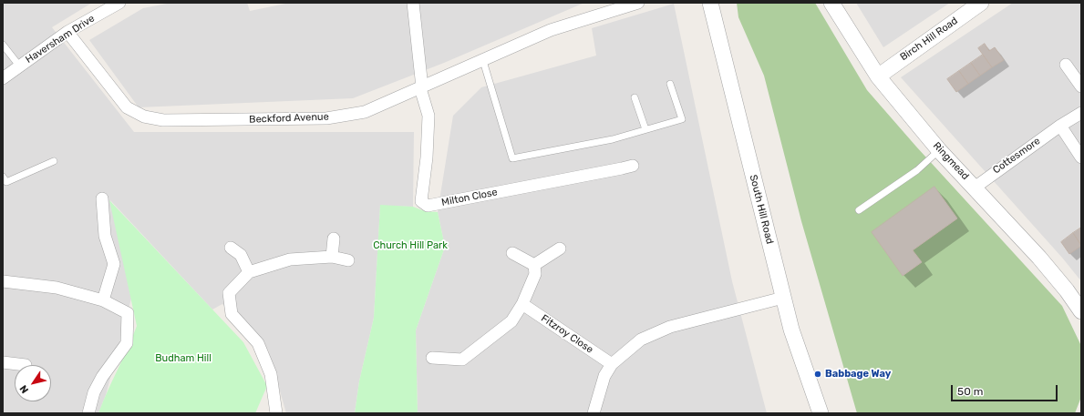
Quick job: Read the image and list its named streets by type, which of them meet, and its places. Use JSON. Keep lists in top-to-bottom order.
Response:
{
  "streets": {
    "street": [
      "Haversham Drive",
      "Birch Hill Road",
      "Beckford Avenue",
      "Cottesmore",
      "Ringmead",
      "Milton Close",
      "South Hill Road",
      "Fitzroy Close"
    ]
  },
  "crossings": [
    ["Haversham Drive", "Beckford Avenue"],
    ["Birch Hill Road", "Ringmead"],
    ["Beckford Avenue", "Milton Close"],
    ["Cottesmore", "Ringmead"]
  ],
  "parks": ["Church Hill Park", "Budham Hill"],
  "places": ["Babbage Way"],
  "scale_bar": "50 m",
  "north": "bottom left"
}
